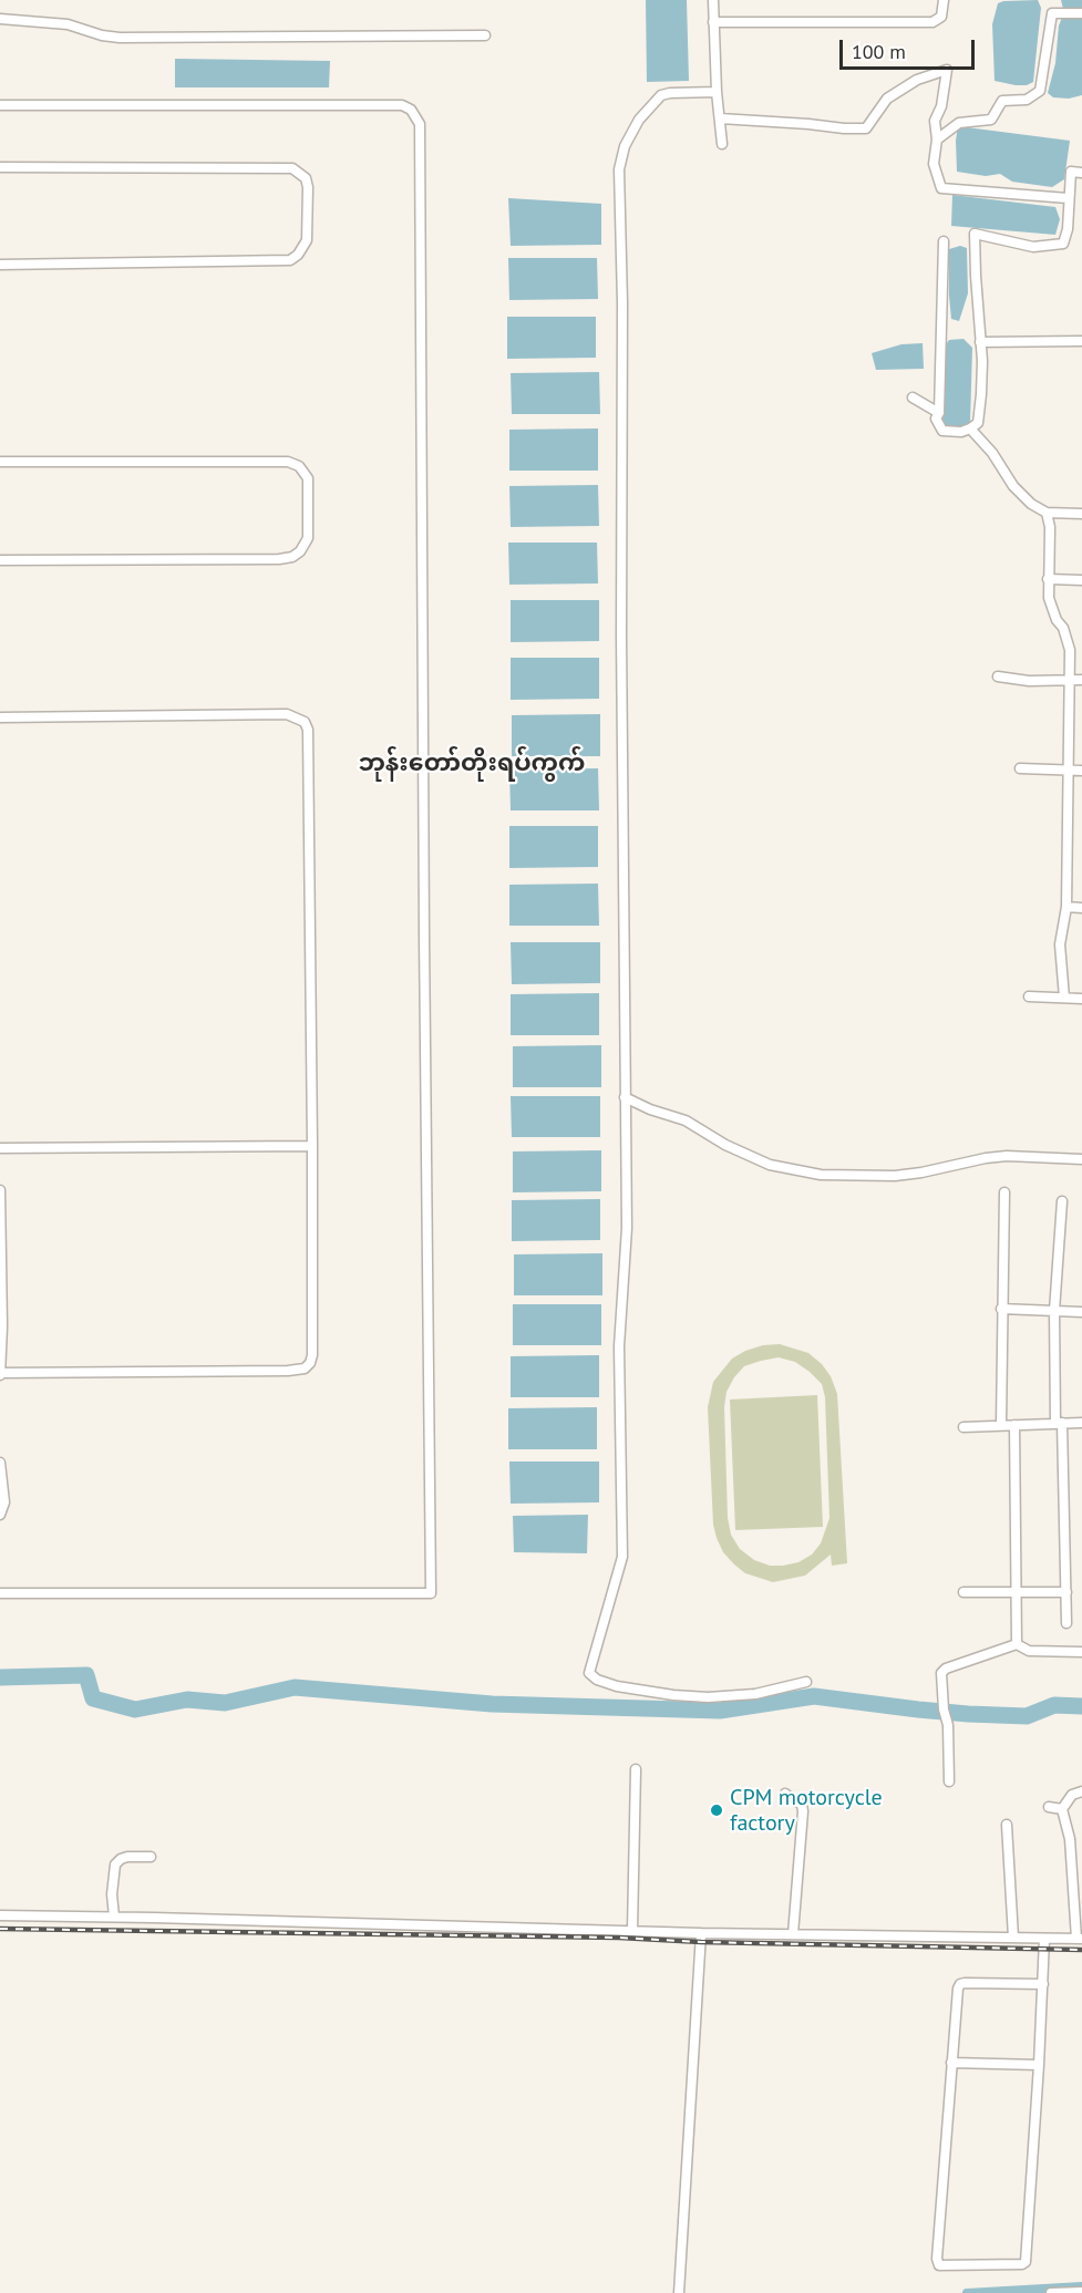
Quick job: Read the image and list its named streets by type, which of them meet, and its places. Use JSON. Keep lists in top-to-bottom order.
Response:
{
  "districts": ["ဘုန်းတော်တိုးရပ်ကွက်"],
  "places": ["CPM motorcycle factory"],
  "scale_bar": "100 m"
}
